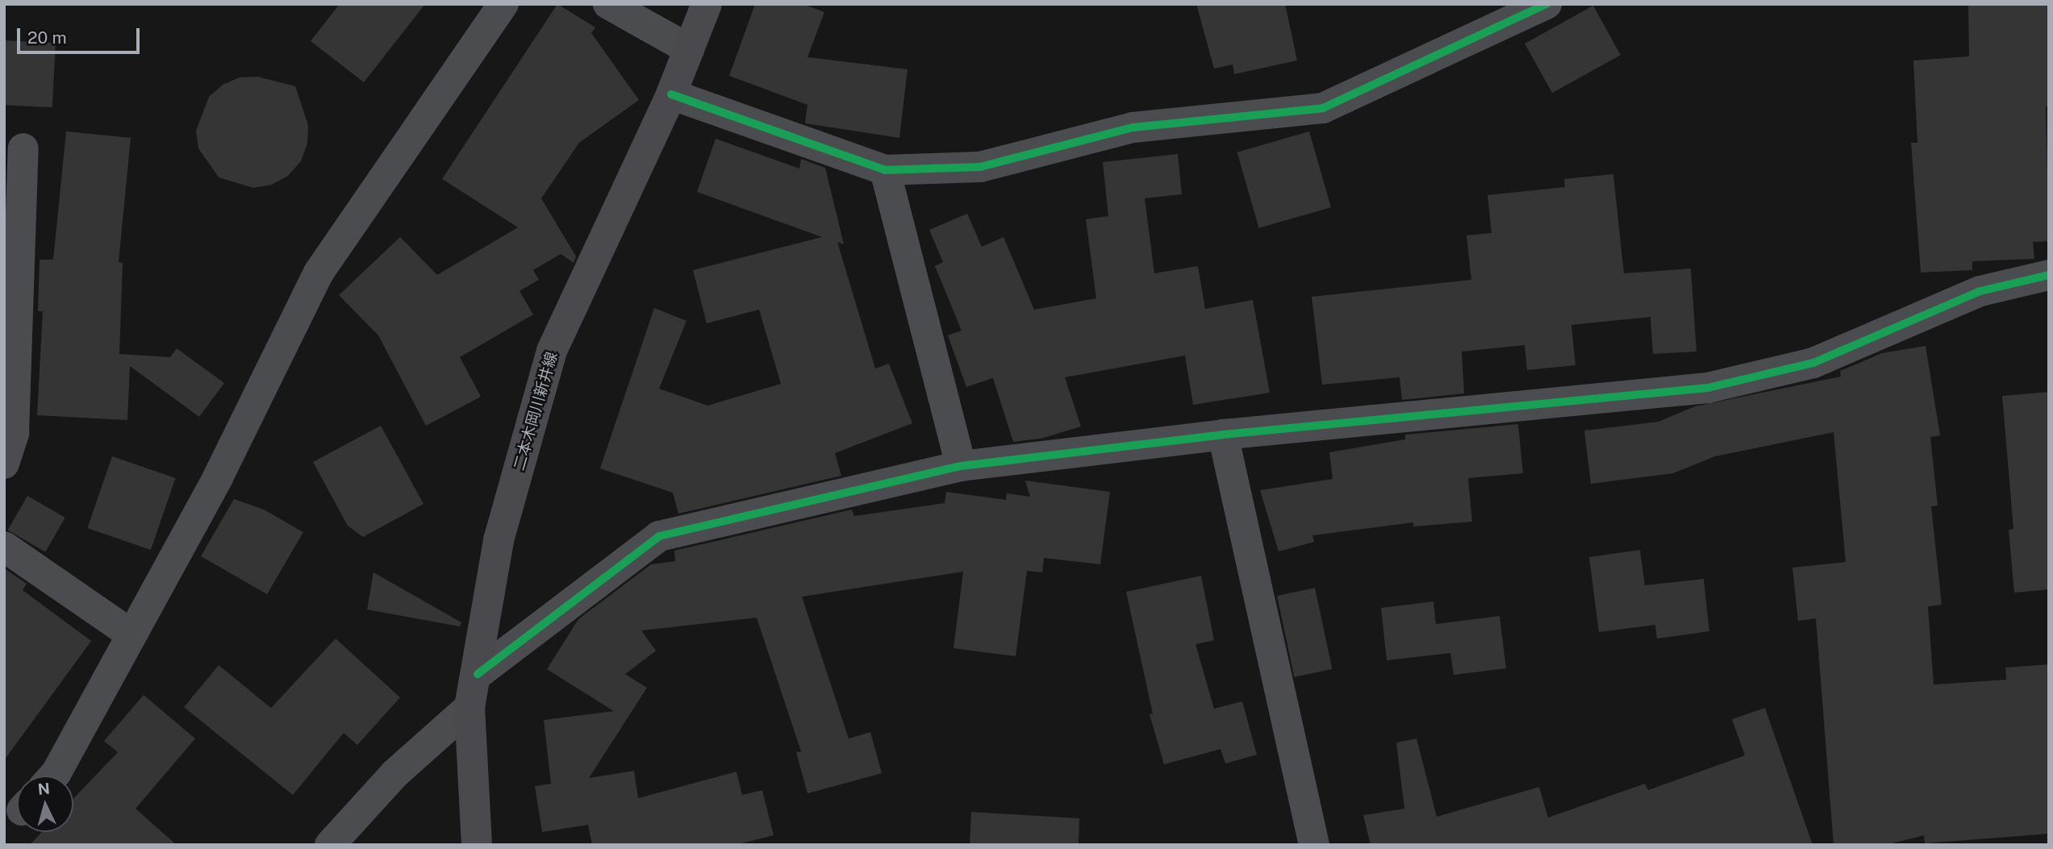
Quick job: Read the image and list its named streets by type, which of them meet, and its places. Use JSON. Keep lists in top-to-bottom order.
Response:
{
  "streets": {
    "main road": ["二本木岡川新井線"]
  },
  "scale_bar": "20 m",
  "north": "top"
}
